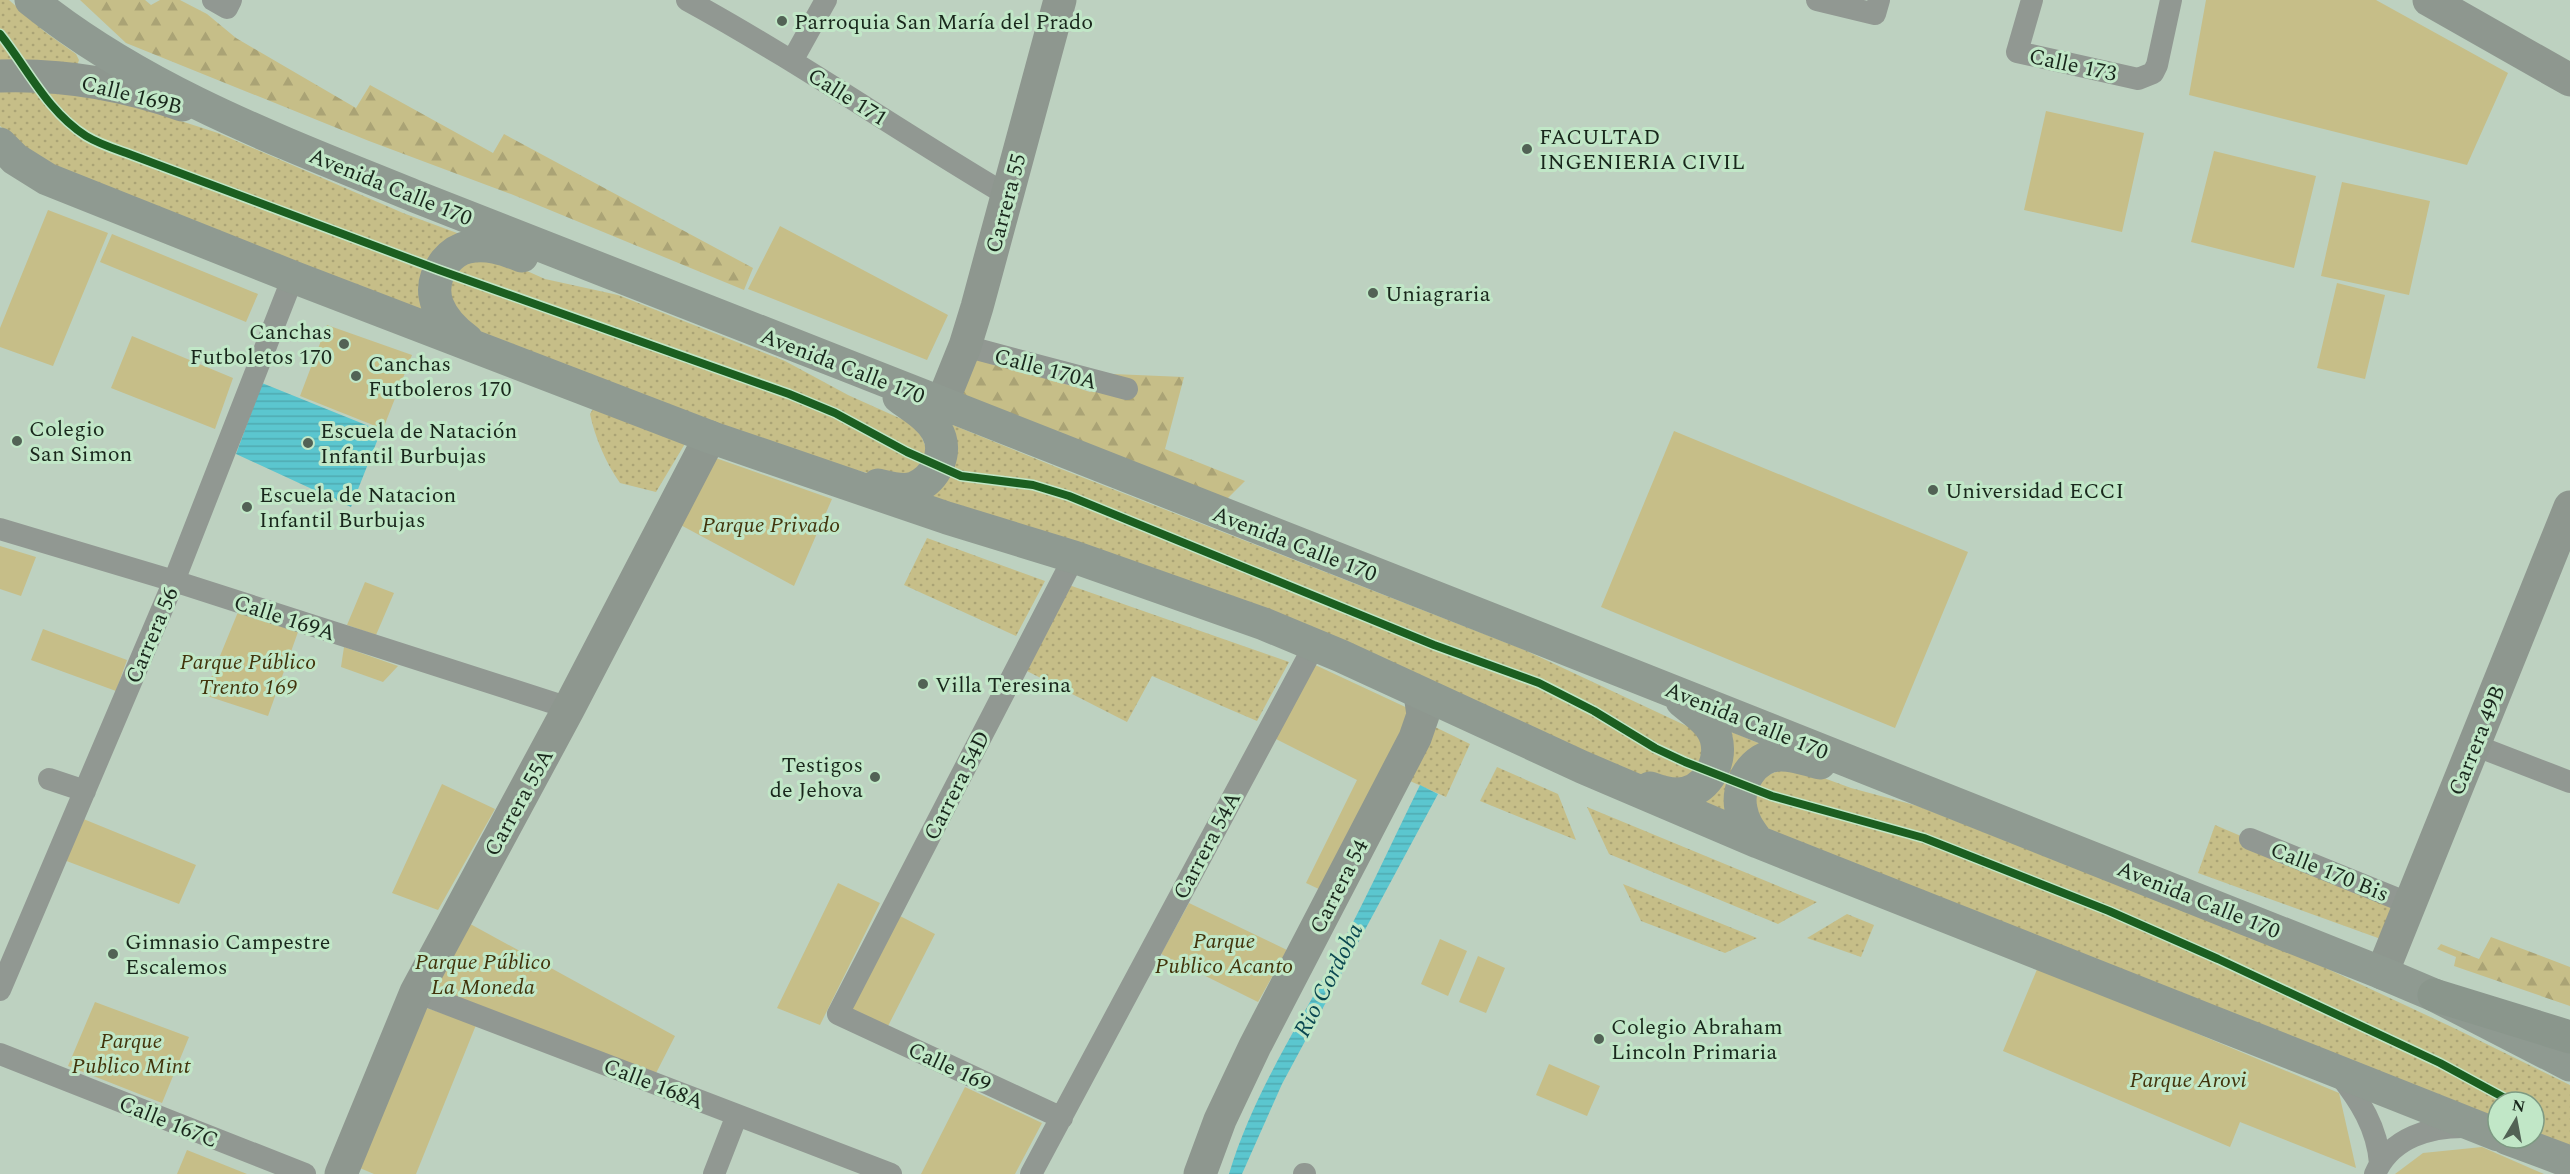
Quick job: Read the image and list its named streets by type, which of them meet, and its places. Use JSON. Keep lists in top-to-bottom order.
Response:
{
  "streets": {
    "main road": ["Avenida Calle 170"],
    "street": [
      "Calle 173",
      "Calle 169B",
      "Calle 171",
      "Carrera 55",
      "Calle 170A",
      "Calle 169A",
      "Carrera 56",
      "Carrera 49B",
      "Carrera 54D",
      "Carrera 55A",
      "Carrera 54A",
      "Calle 170 Bis",
      "Carrera 54",
      "Calle 169",
      "Calle 168A",
      "Calle 167C"
    ]
  },
  "crossings": [
    ["Calle 169B", "Avenida Calle 170"],
    ["Calle 171", "Carrera 55"],
    ["Avenida Calle 170", "Carrera 55"],
    ["Avenida Calle 170", "Carrera 49B"],
    ["Carrera 55", "Calle 170A"],
    ["Calle 169A", "Carrera 56"],
    ["Calle 169A", "Carrera 55A"],
    ["Carrera 49B", "Calle 170 Bis"],
    ["Carrera 54D", "Calle 169"],
    ["Carrera 55A", "Calle 168A"],
    ["Carrera 54A", "Calle 169"]
  ],
  "water": ["Rio Cordoba"],
  "parks": [
    "Parque Privado",
    "Parque Público Trento 169",
    "Parque Publico Acanto",
    "Parque Público La Moneda",
    "Parque Publico Mint",
    "Parque Arovi"
  ],
  "places": [
    "Parroquia San María del Prado",
    "FACULTAD INGENIERIA CIVIL",
    "Uniagraria",
    "Canchas Futboletos 170",
    "Canchas Futboleros 170",
    "Colegio San Simon",
    "Escuela de Natación Infantil Burbujas",
    "Universidad ECCI",
    "Escuela de Natacion Infantil Burbujas",
    "Villa Teresina",
    "Testigos de Jehova",
    "Gimnasio Campestre Escalemos",
    "Colegio Abraham Lincoln Primaria"
  ],
  "north": "top"
}
